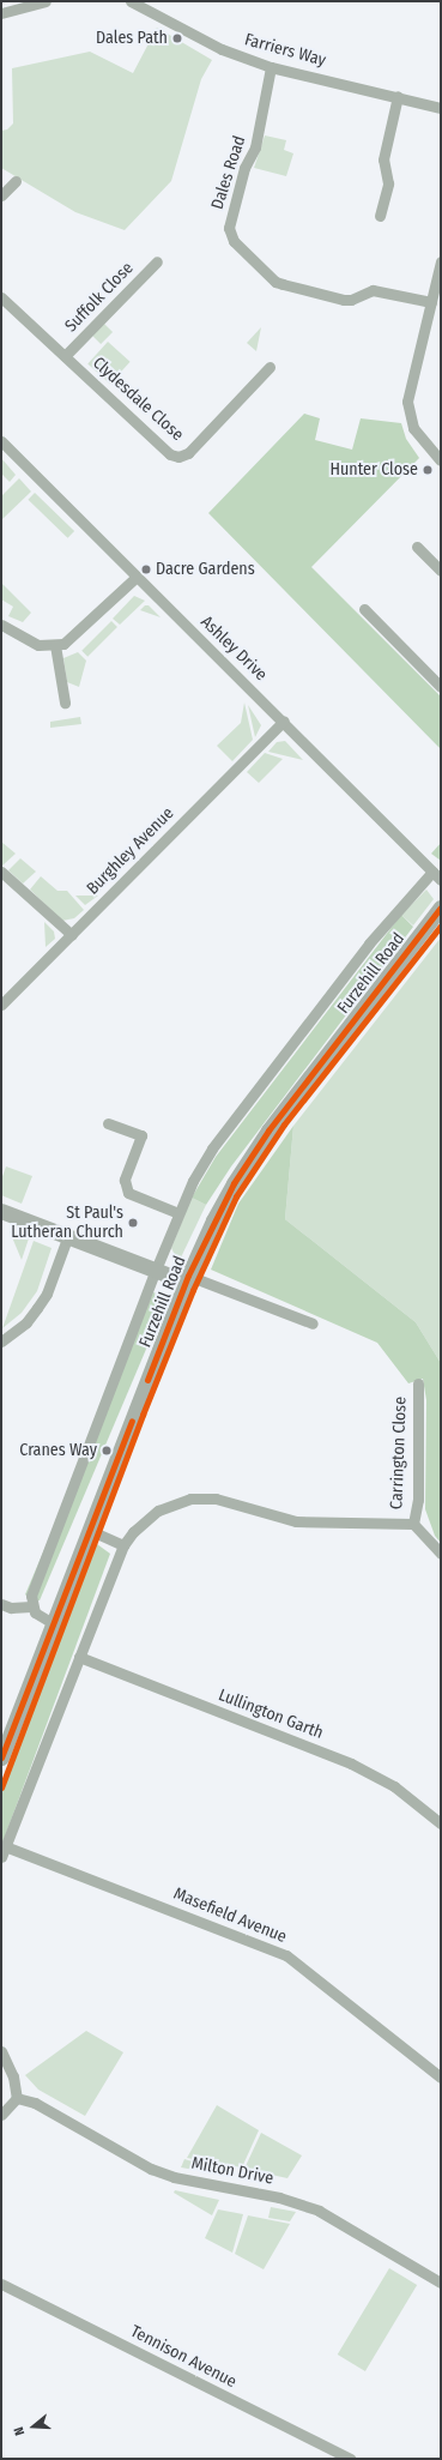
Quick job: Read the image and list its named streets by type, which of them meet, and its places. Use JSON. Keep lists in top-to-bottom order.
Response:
{
  "streets": {
    "street": [
      "Farriers Way",
      "Dales Road",
      "Suffolk Close",
      "Clydesdale Close",
      "Ashley Drive",
      "Burghley Avenue",
      "Furzehill Road",
      "Carrington Close",
      "Lullington Garth",
      "Masefield Avenue",
      "Milton Drive",
      "Tennison Avenue"
    ]
  },
  "crossings": [
    ["Farriers Way", "Dales Road"],
    ["Suffolk Close", "Clydesdale Close"],
    ["Ashley Drive", "Burghley Avenue"],
    ["Ashley Drive", "Furzehill Road"]
  ],
  "places": [
    "Dales Path",
    "Hunter Close",
    "Dacre Gardens",
    "St Paul's Lutheran Church",
    "Cranes Way"
  ],
  "north": "left"
}
